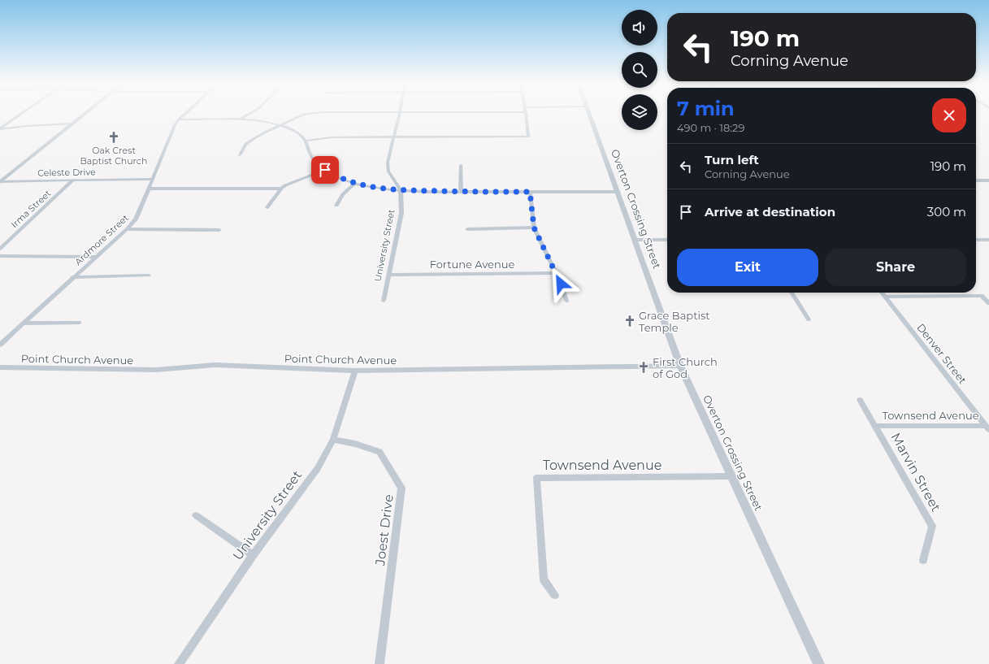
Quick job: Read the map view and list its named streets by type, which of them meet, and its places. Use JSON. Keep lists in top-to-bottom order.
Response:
{
  "streets": {
    "street": [
      "Celeste Drive",
      "Irma Street",
      "Overton Crossing Street",
      "Ardmore Street",
      "University Street",
      "Fortune Avenue",
      "Denver Street",
      "Point Church Avenue",
      "Townsend Avenue",
      "Marvin Street",
      "Joest Drive"
    ]
  },
  "crossings": [
    ["Celeste Drive", "Irma Street"],
    ["Celeste Drive", "Ardmore Street"],
    ["Overton Crossing Street", "Point Church Avenue"],
    ["Overton Crossing Street", "Townsend Avenue"],
    ["University Street", "Fortune Avenue"],
    ["University Street", "Point Church Avenue"],
    ["University Street", "Joest Drive"],
    ["Denver Street", "Townsend Avenue"],
    ["Townsend Avenue", "Marvin Street"]
  ],
  "places": {
    "church": ["Oak Crest Baptist Church", "Grace Baptist Temple", "First Church of God"]
  },
  "page": {
    "turn": ["190 m", "Corning Avenue"],
    "heading": ["7 min", "490 m · 18:29"],
    "list": [
      {
        "name": "Turn left",
        "note": "Corning Avenue",
        "value": "190 m"
      },
      {
        "name": "Arrive at destination",
        "value": "300 m"
      }
    ],
    "buttons": ["Exit", "Share"]
  }
}
